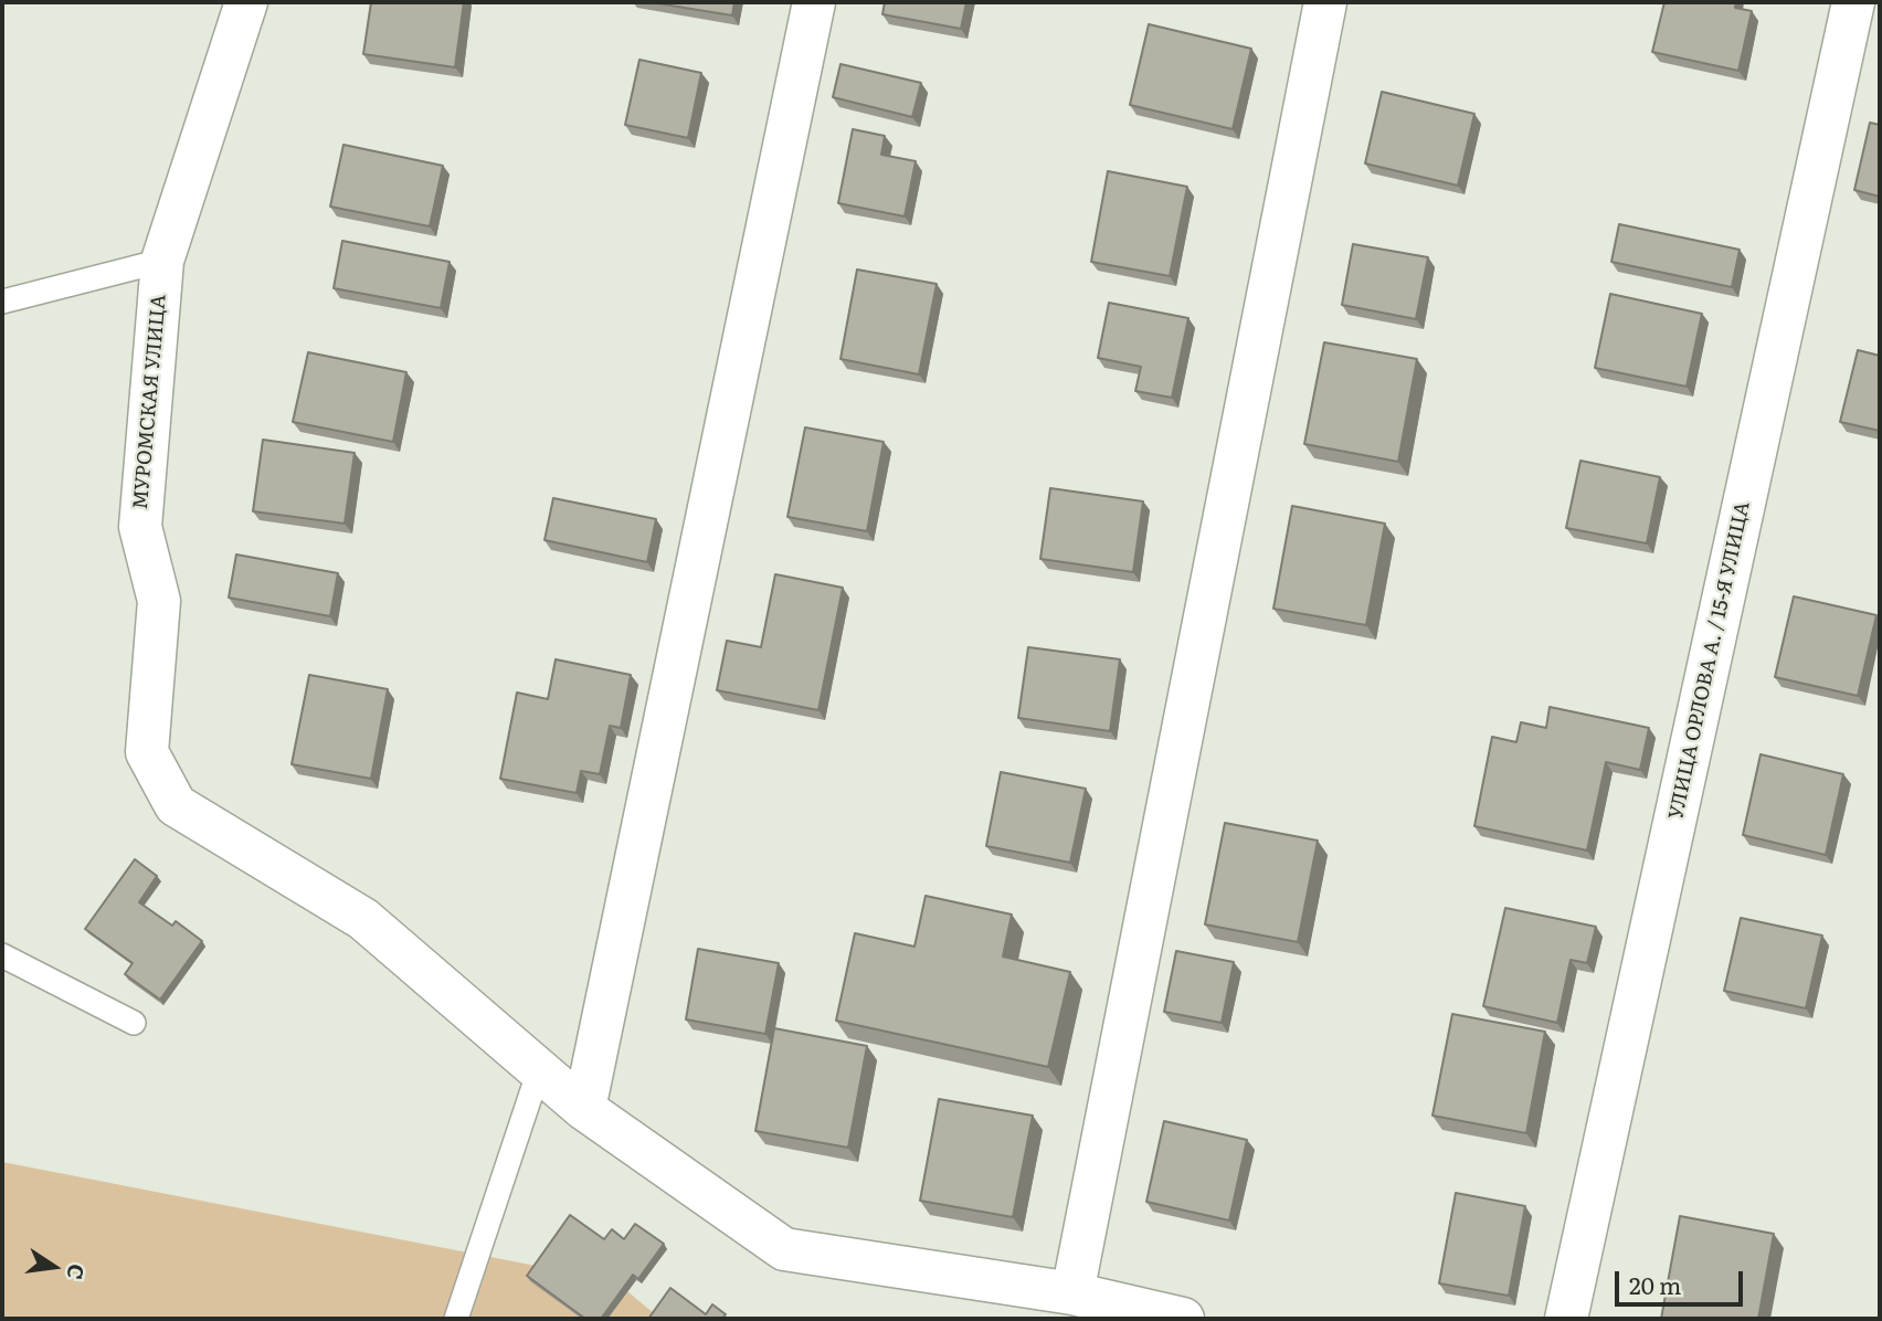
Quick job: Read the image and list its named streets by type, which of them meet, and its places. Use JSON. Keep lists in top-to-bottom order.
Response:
{
  "streets": {
    "street": ["МУРОМСКАЯ УЛИЦА", "УЛИЦА ОРЛОВА А. / 15-Я УЛИЦА"]
  },
  "scale_bar": "20 m",
  "north": "right"
}
